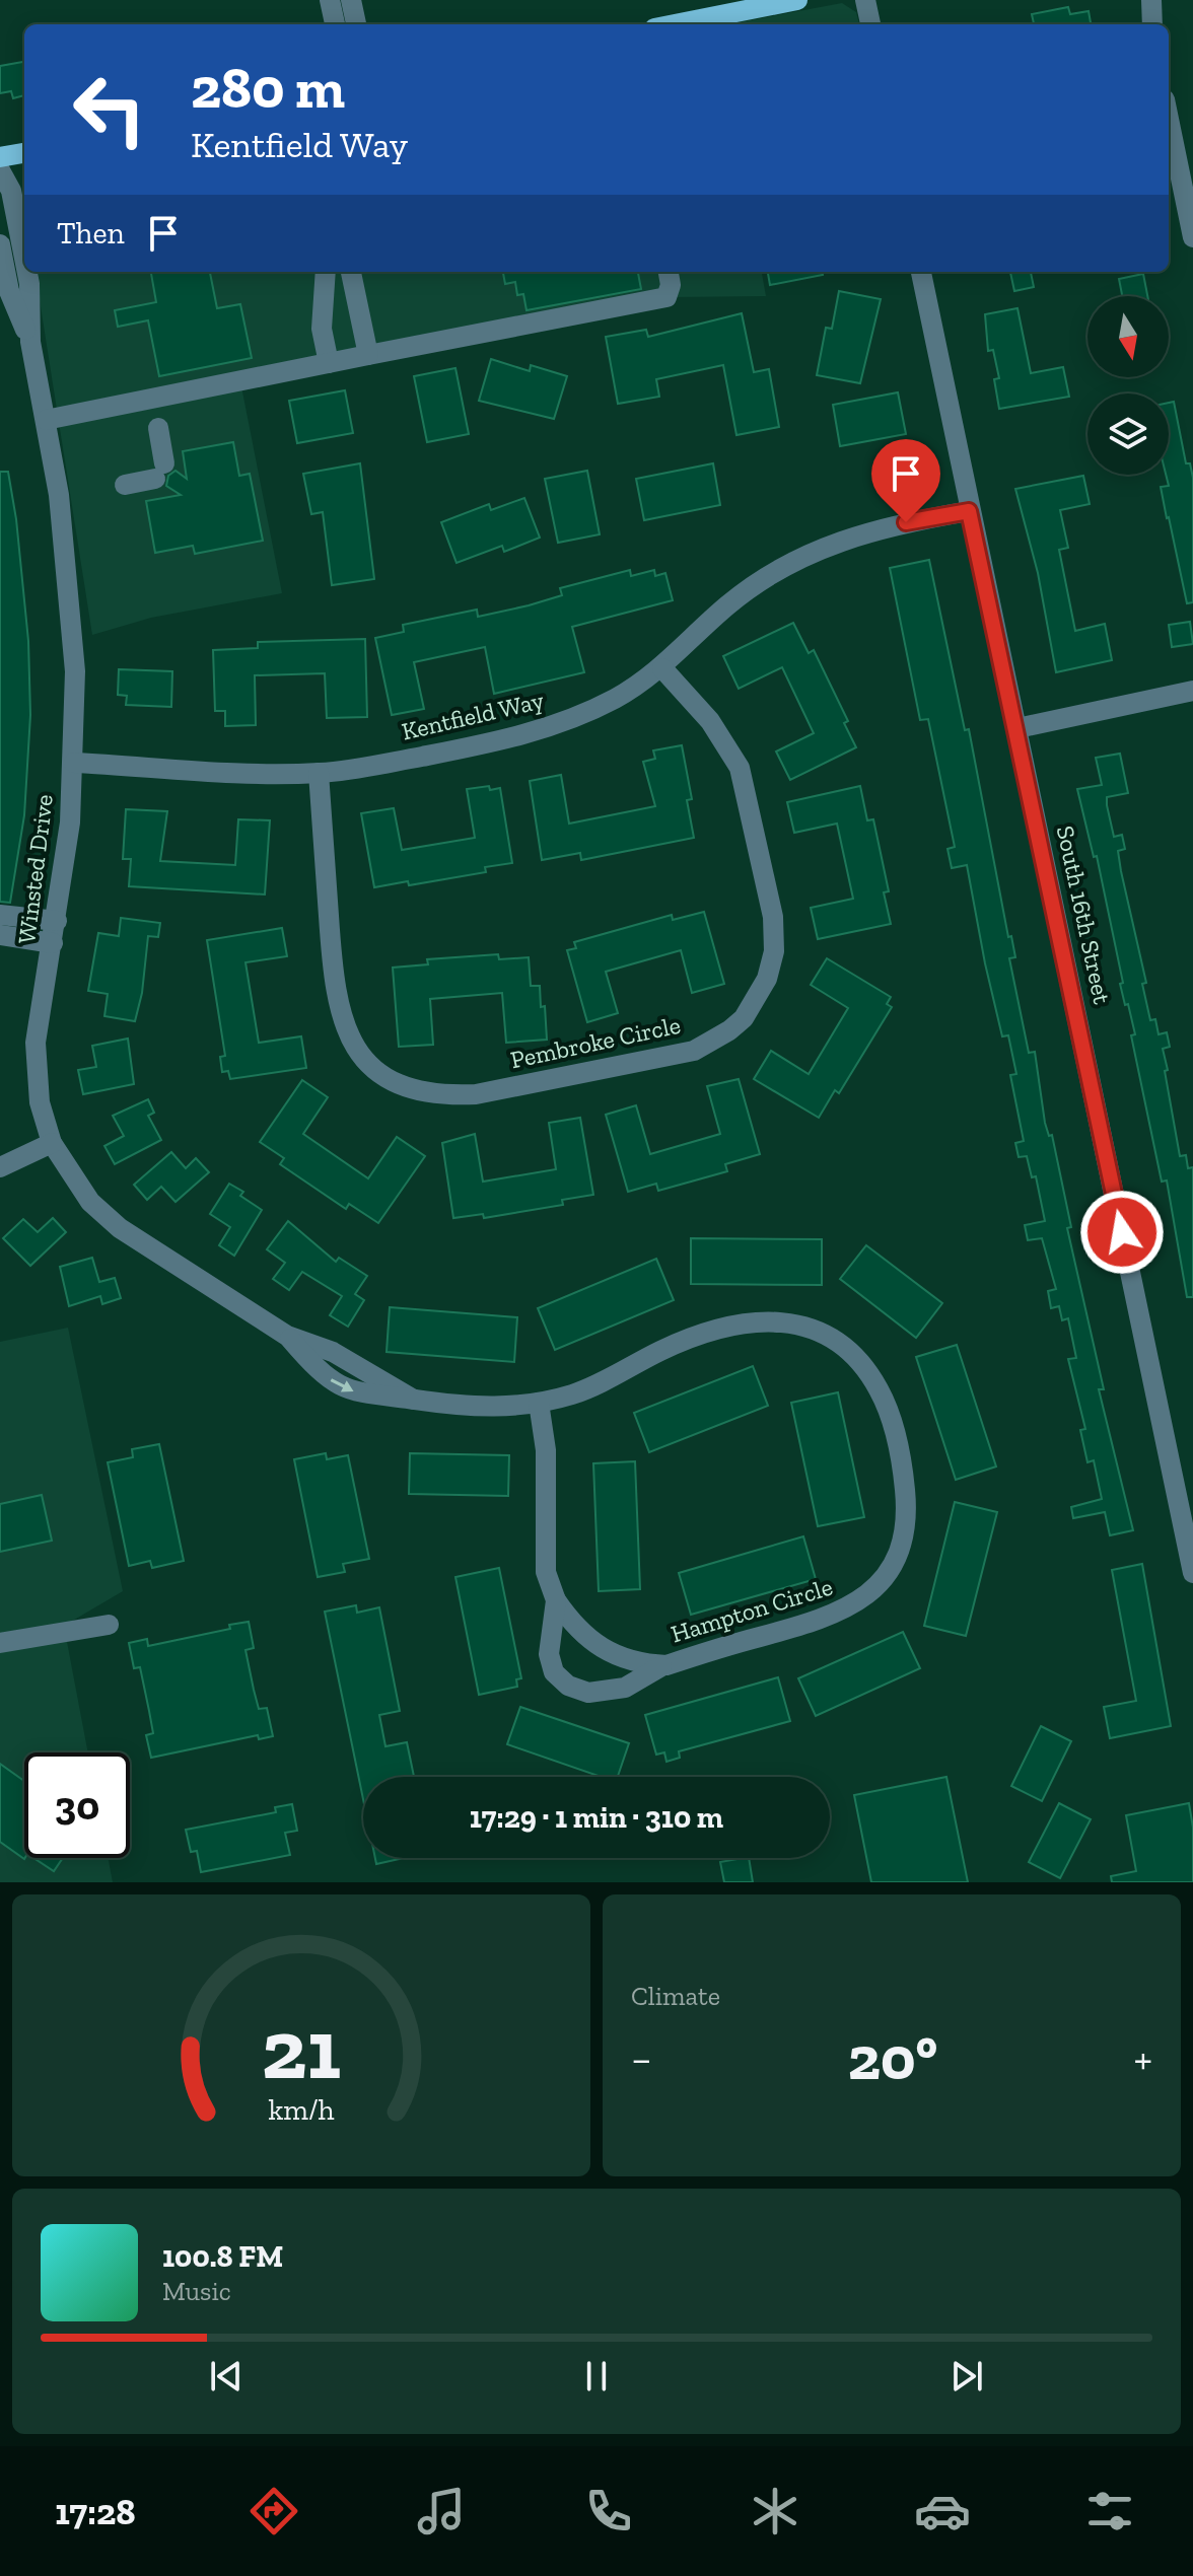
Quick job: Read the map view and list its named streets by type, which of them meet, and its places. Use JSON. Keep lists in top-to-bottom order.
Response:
{
  "streets": {
    "street": [
      "Kentfield Way",
      "Winsted Drive",
      "South 16th Street",
      "Pembroke Circle",
      "Hampton Circle"
    ]
  },
  "crossings": [
    ["Kentfield Way", "Winsted Drive"],
    ["Kentfield Way", "South 16th Street"],
    ["Kentfield Way", "Pembroke Circle"],
    ["Winsted Drive", "Hampton Circle"]
  ],
  "north": "bottom",
  "page": {
    "turn": ["280 m", "Kentfield Way"],
    "then": "Then",
    "limit": "30",
    "trip": "17:29 · 1 min · 310 m",
    "tile": "Climate",
    "heat": ["−", "20°", "+"],
    "song": ["100.8 FM", "Music"],
    "tabs": "17:28",
    "gauge": ["21", "km/h"]
  }
}
